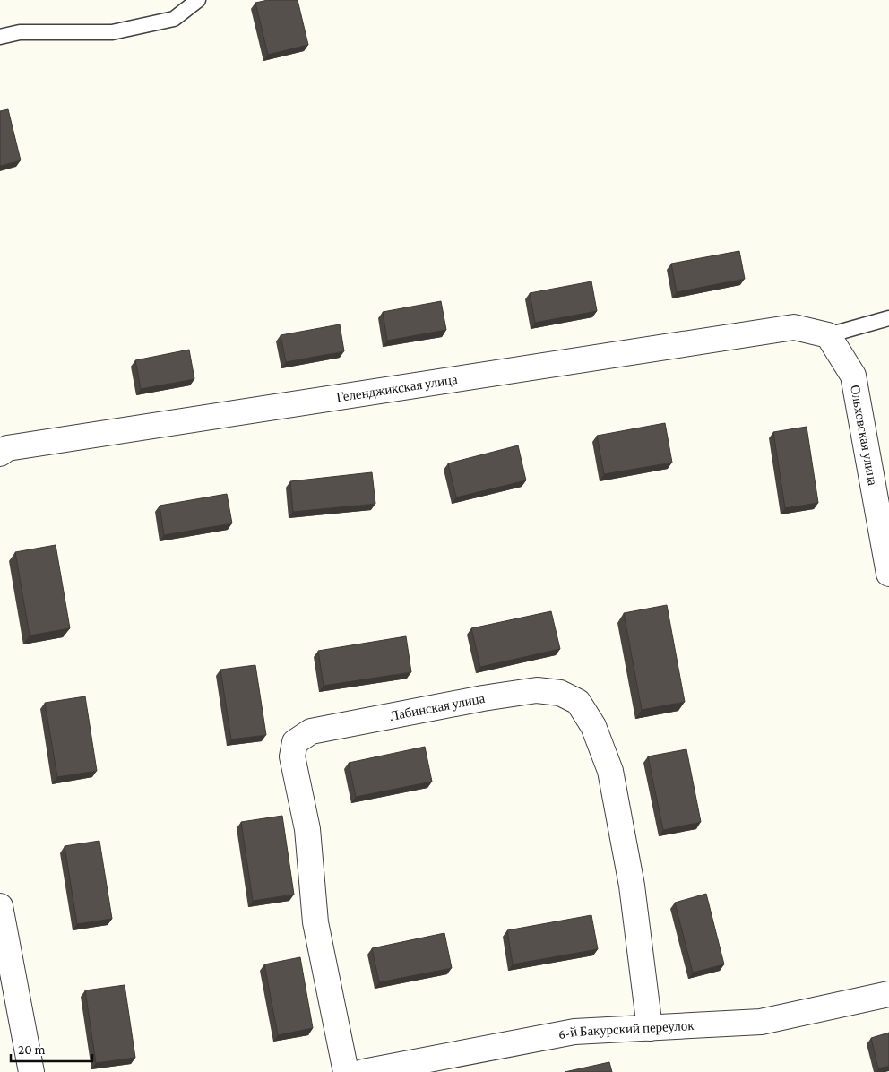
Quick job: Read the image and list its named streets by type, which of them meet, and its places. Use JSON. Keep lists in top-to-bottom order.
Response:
{
  "streets": {
    "street": [
      "Геленджикская улица",
      "Ольховская улица",
      "Лабинская улица",
      "6-й Бакурский переулок"
    ]
  },
  "crossings": [
    ["Геленджикская улица", "Ольховская улица"],
    ["Лабинская улица", "6-й Бакурский переулок"]
  ],
  "scale_bar": "20 m"
}
